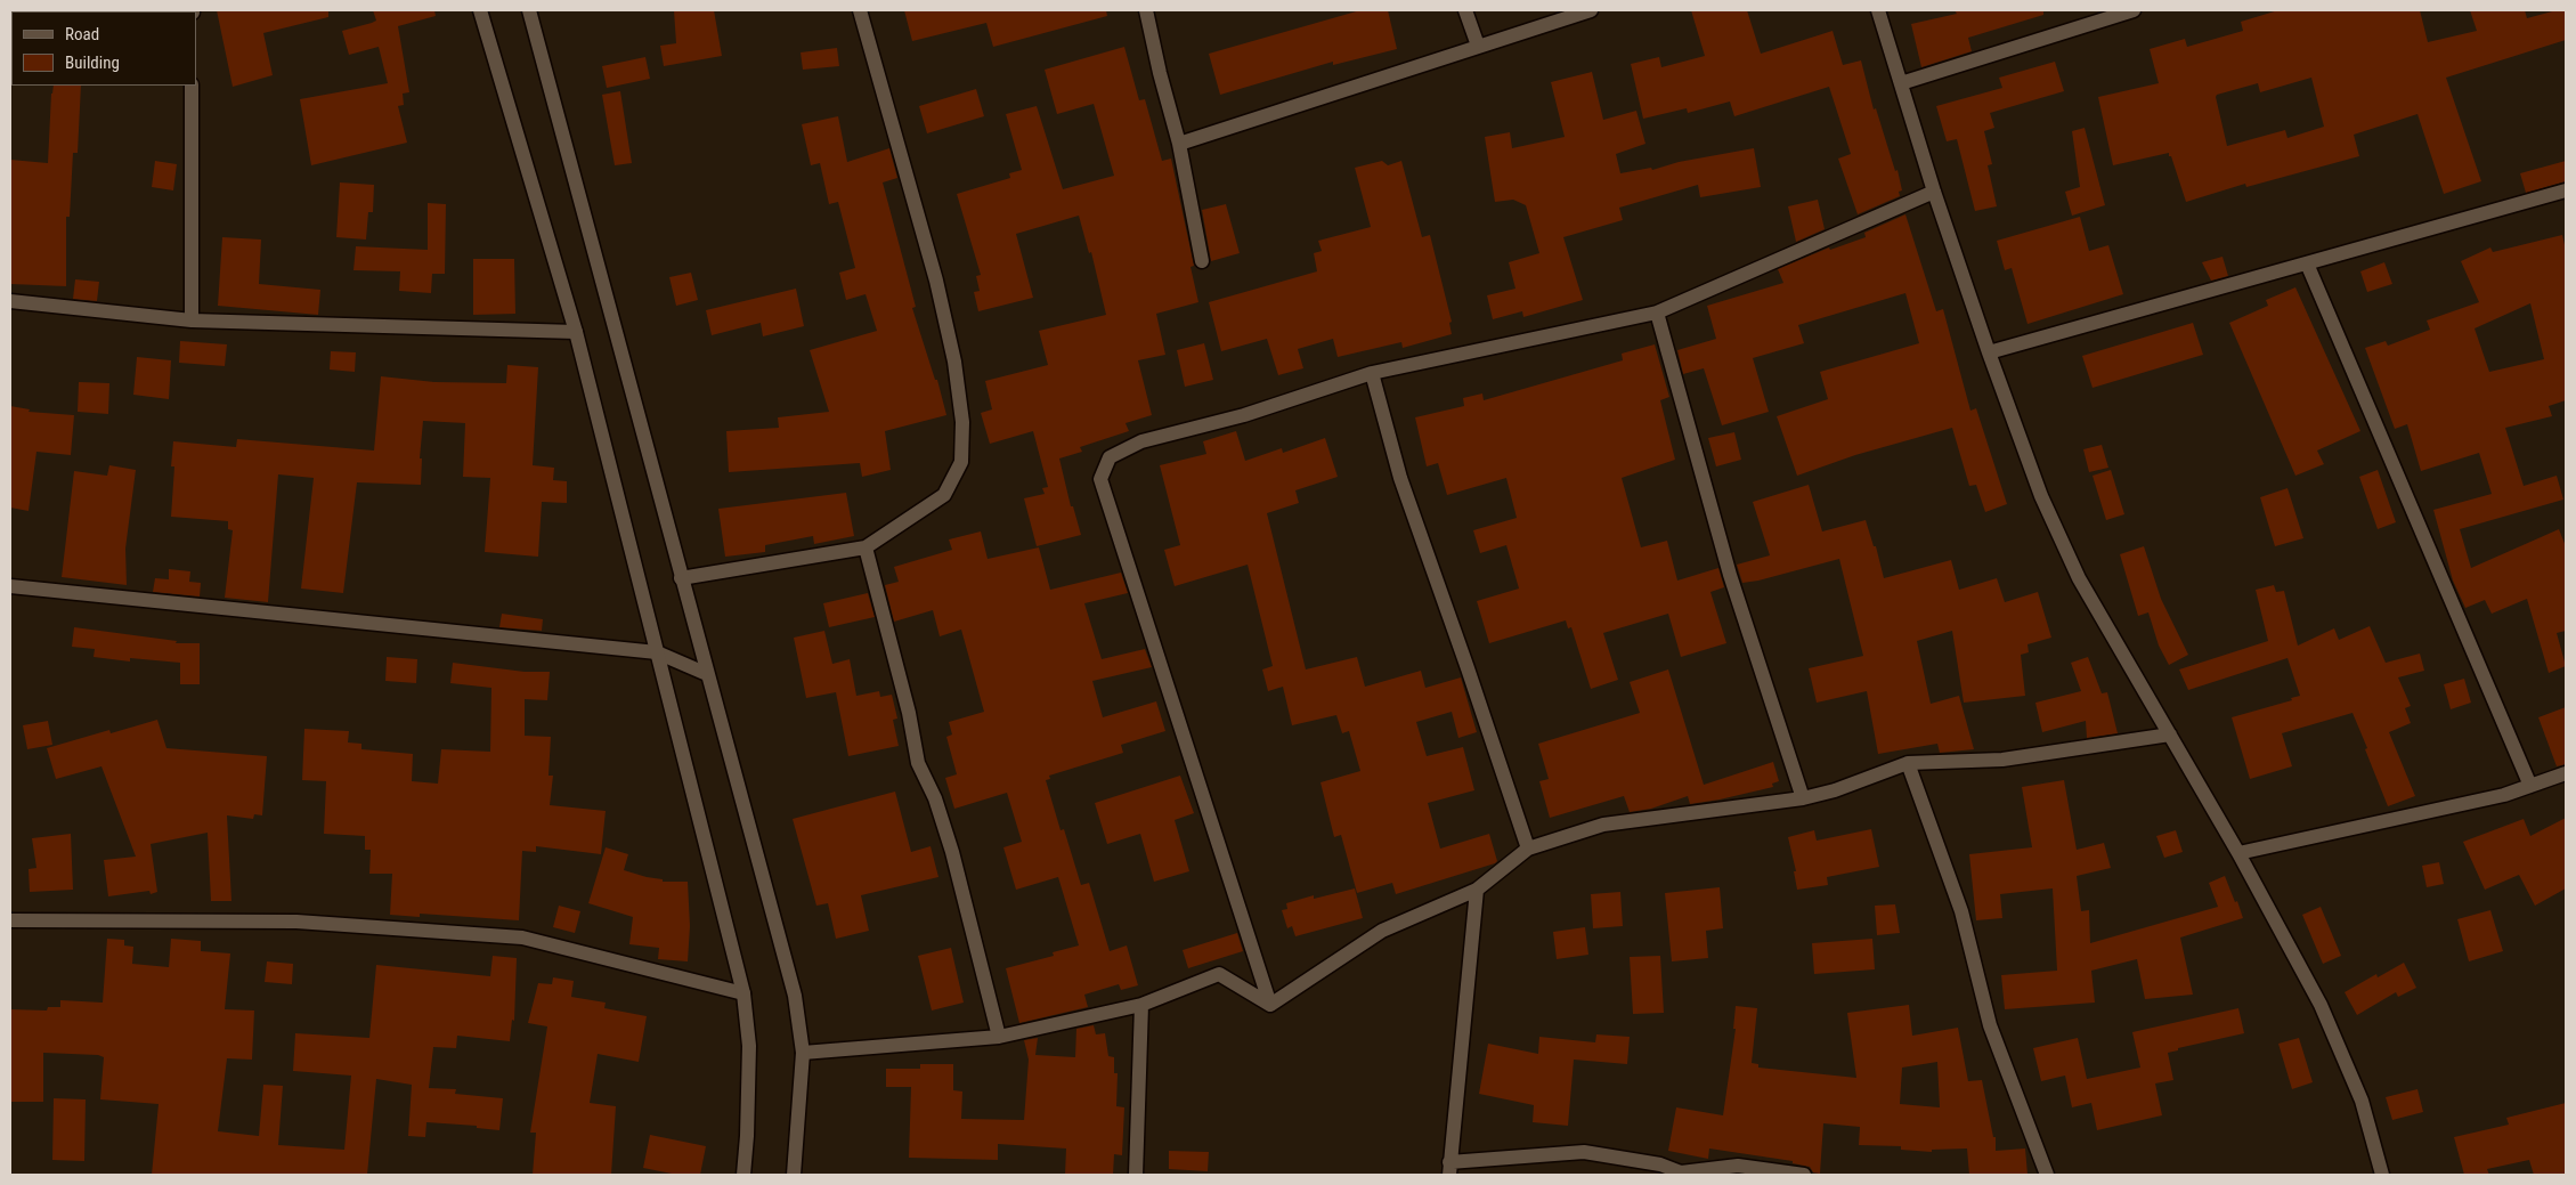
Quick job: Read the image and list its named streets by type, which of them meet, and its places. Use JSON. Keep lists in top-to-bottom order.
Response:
{
  "legend": ["Road", "Building"]
}
